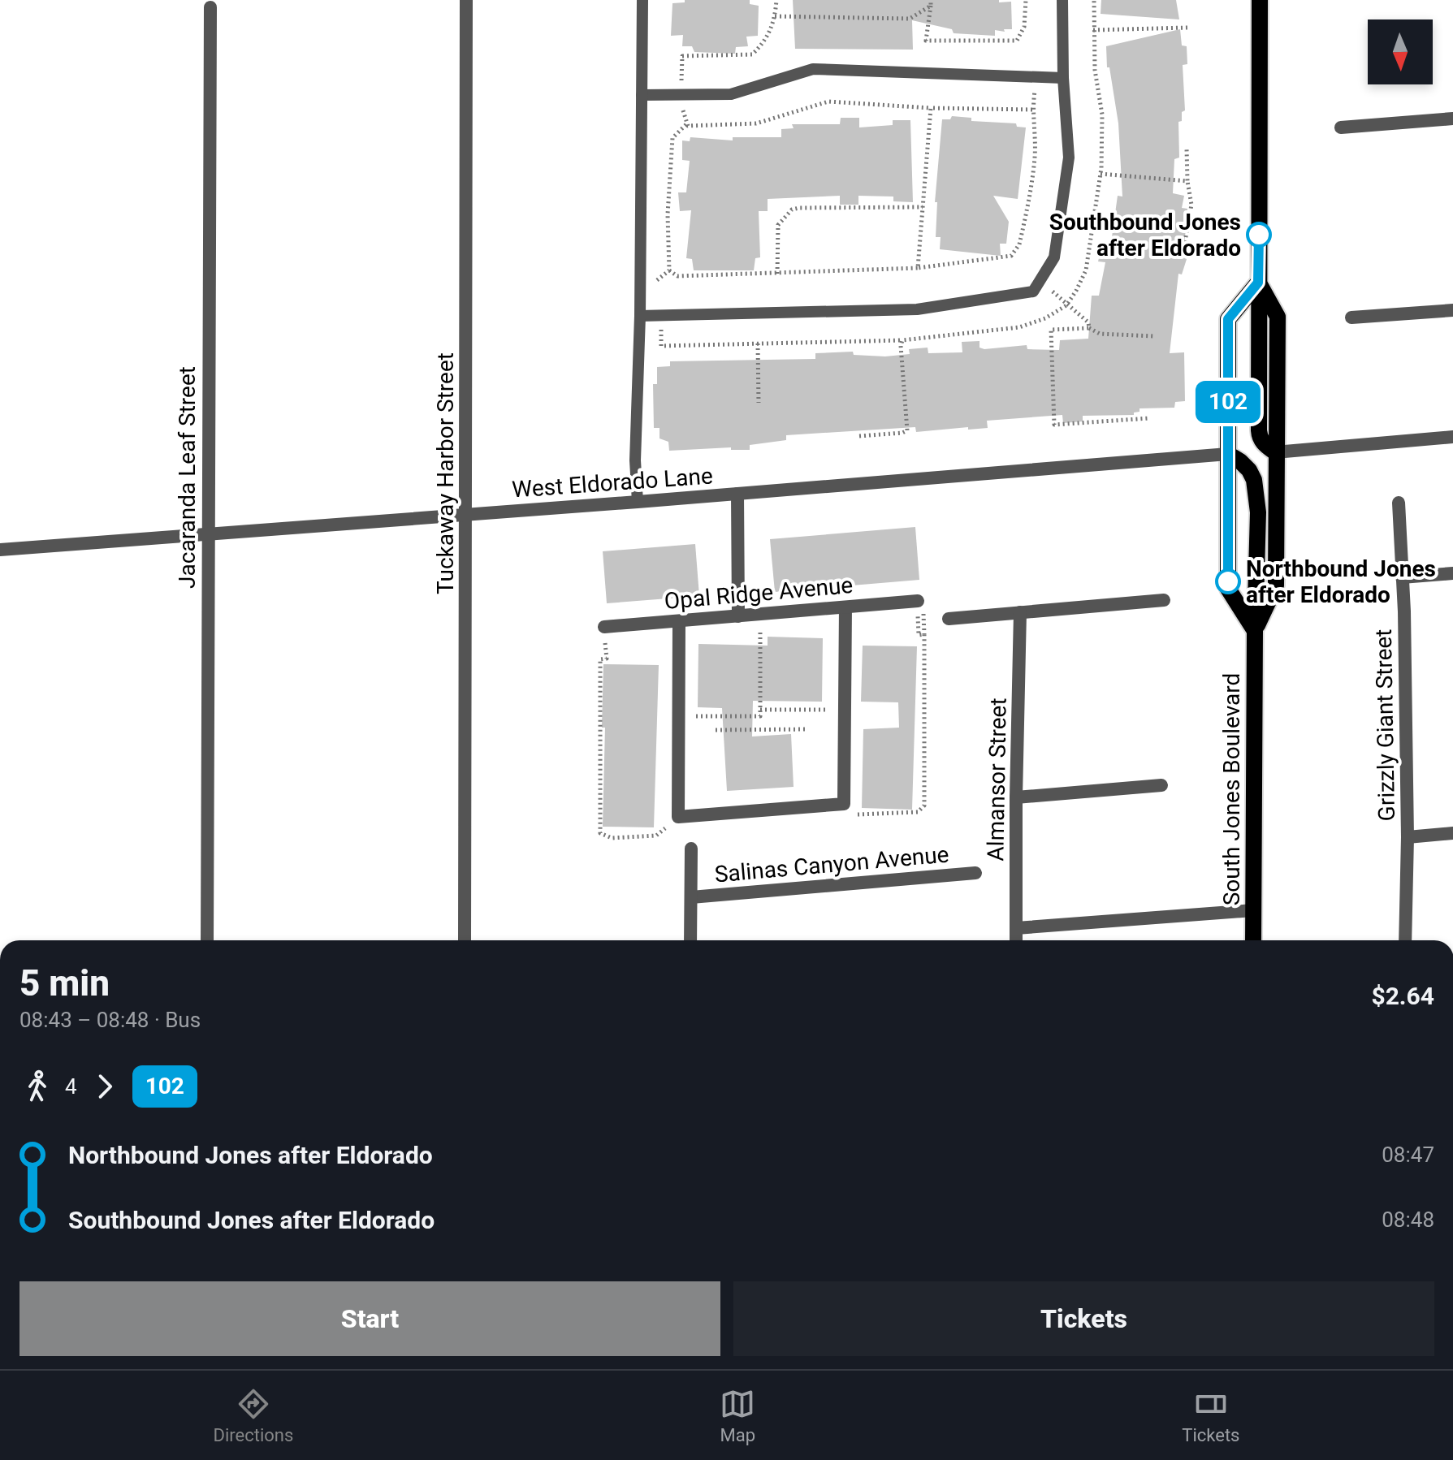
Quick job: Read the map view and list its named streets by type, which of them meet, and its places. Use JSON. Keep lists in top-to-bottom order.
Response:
{
  "streets": {
    "main road": ["South Jones Boulevard"],
    "street": [
      "Tuckaway Harbor Street",
      "Jacaranda Leaf Street",
      "West Eldorado Lane",
      "Opal Ridge Avenue",
      "Grizzly Giant Street",
      "Almansor Street",
      "Salinas Canyon Avenue"
    ]
  },
  "crossings": [
    ["Tuckaway Harbor Street", "West Eldorado Lane"],
    ["Jacaranda Leaf Street", "West Eldorado Lane"]
  ],
  "places": ["Southbound Jones after Eldorado", "Northbound Jones after Eldorado"],
  "lines": ["bus line 102"],
  "north": "bottom",
  "page": {
    "on_map": "102",
    "heading": ["5 min", "08:43 – 08:48 · Bus", "$2.64"],
    "legs": ["4", "102"],
    "list": [
      {
        "name": "Northbound Jones after Eldorado",
        "value": "08:47"
      },
      {
        "name": "Southbound Jones after Eldorado",
        "value": "08:48"
      }
    ],
    "buttons": ["Start", "Tickets"],
    "tabs": ["Directions", "Map", "Tickets"]
  }
}
